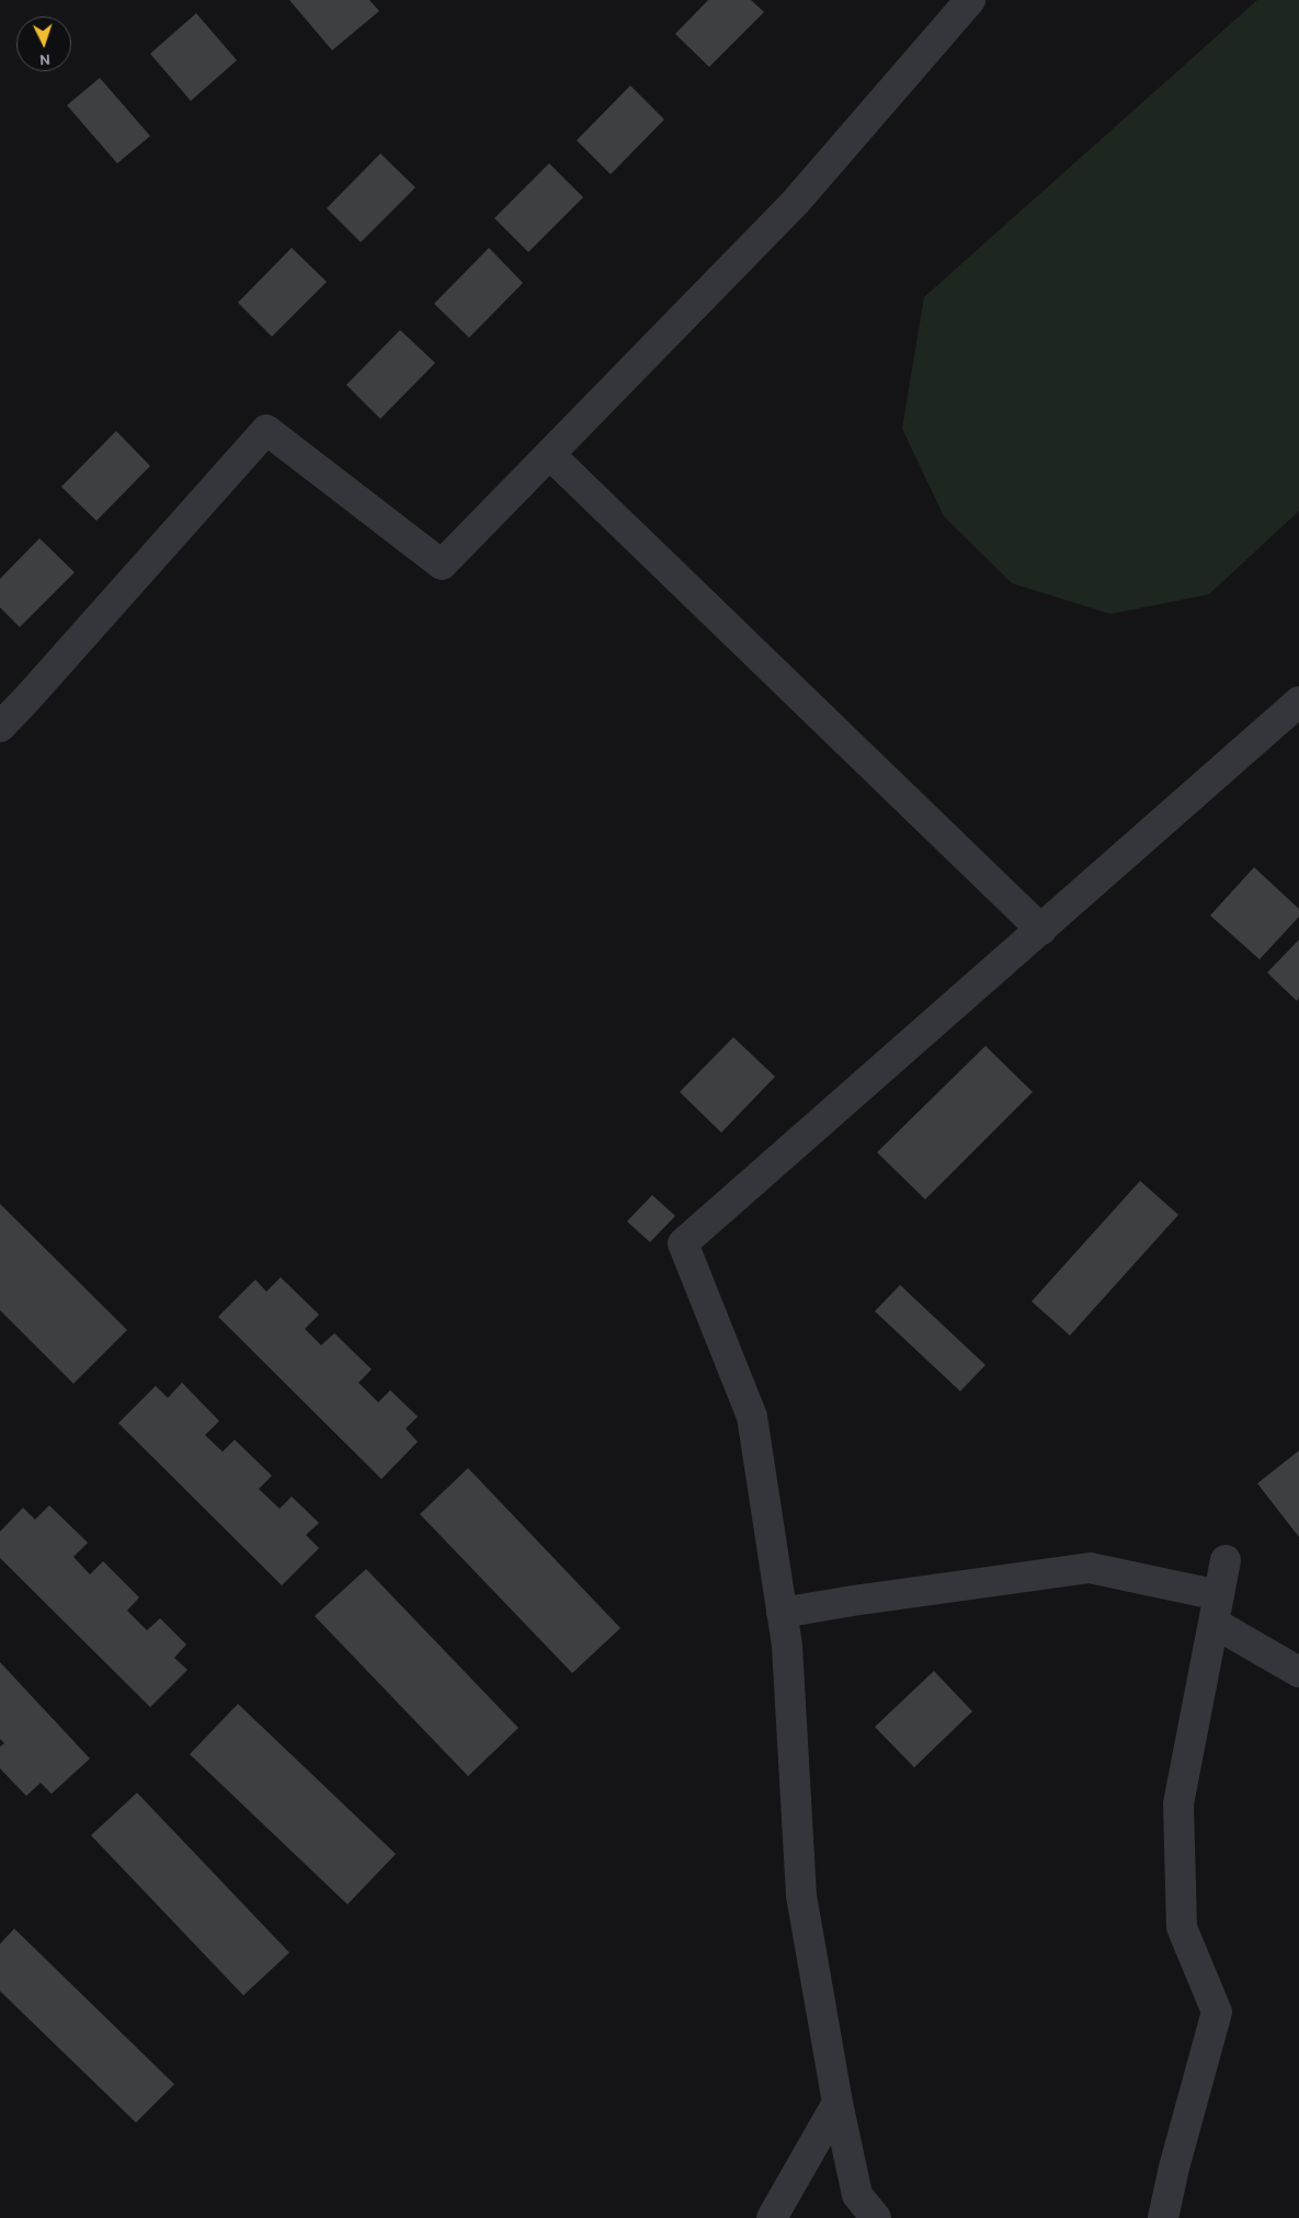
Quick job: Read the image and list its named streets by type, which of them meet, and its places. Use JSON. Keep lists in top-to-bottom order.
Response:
{
  "north": "bottom"
}
